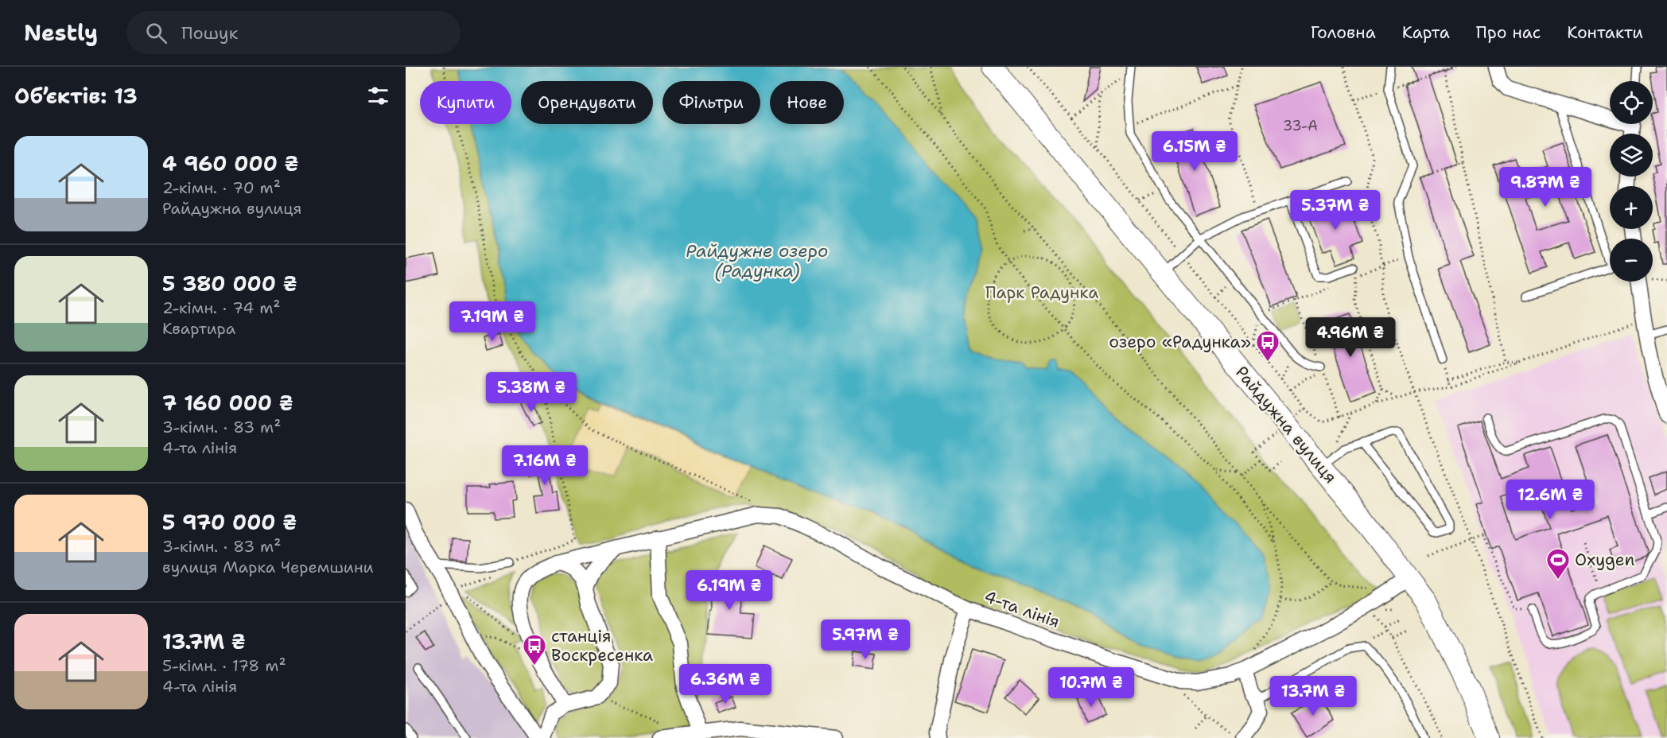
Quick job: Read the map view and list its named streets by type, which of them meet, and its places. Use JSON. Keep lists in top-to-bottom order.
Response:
{
  "streets": {
    "street": ["Райдужна вулиця", "4-та лінія"]
  },
  "crossings": [
    ["Райдужна вулиця", "4-та лінія"]
  ],
  "water": ["Райдужне озеро (Радунка)"],
  "parks": ["Парк Радунка"],
  "places": {
    "bus stop": ["озеро «Радунка»", "станція Воскресенка"],
    "sports": ["Oxygen"]
  },
  "house_numbers": ["33-А"],
  "page": {
    "header": "Nestly",
    "search": "Пошук",
    "nav": [
      "Головна",
      "Карта",
      "Про нас",
      "Контакти"
    ],
    "heading": "Об’єктів: 13",
    "map_buttons": ["+", "−"],
    "chip": [
      "Купити",
      "Орендувати",
      "Фільтри",
      "Нове"
    ],
    "list": [
      {
        "name": "4 960 000 ₴",
        "note": "2-кімн. · 70 m² · Райдужна вулиця"
      },
      {
        "name": "5 380 000 ₴",
        "note": "2-кімн. · 74 m² · Квартира"
      },
      {
        "name": "7 160 000 ₴",
        "note": "3-кімн. · 83 m² · 4-та лінія"
      },
      {
        "name": "5 970 000 ₴",
        "note": "3-кімн. · 83 m² · вулиця Марка Черемшини"
      },
      {
        "name": "13.7M ₴",
        "note": "5-кімн. · 178 m² · 4-та лінія"
      }
    ],
    "price": [
      "6.15M ₴",
      "9.87M ₴",
      "5.37M ₴",
      "7.19M ₴",
      "4.96M ₴",
      "5.38M ₴",
      "7.16M ₴",
      "12.6M ₴",
      "6.19M ₴",
      "5.97M ₴",
      "6.36M ₴",
      "10.7M ₴",
      "13.7M ₴"
    ]
  }
}
